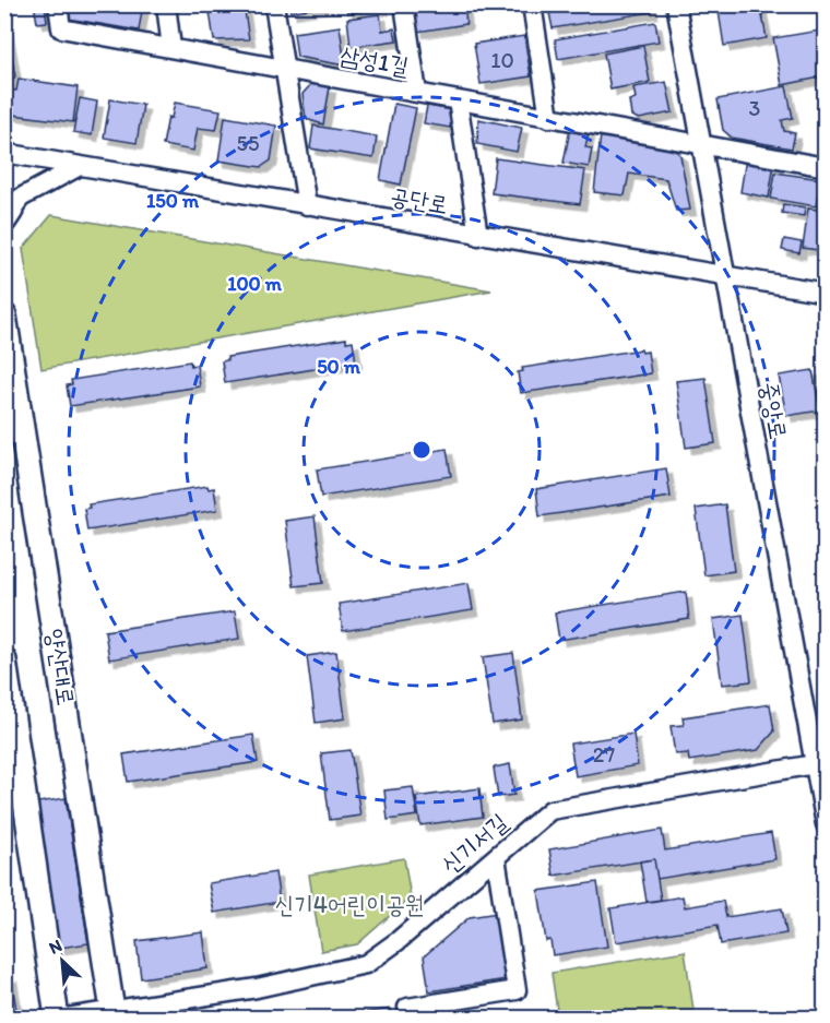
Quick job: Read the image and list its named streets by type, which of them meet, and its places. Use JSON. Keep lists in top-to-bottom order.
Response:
{
  "streets": {
    "main road": ["양산대로"],
    "street": [
      "삼성1길",
      "공단로",
      "중앙로",
      "신기서길"
    ]
  },
  "crossings": [
    ["삼성1길", "중앙로"],
    ["공단로", "중앙로"],
    ["중앙로", "신기서길"],
    ["양산대로", "신기서길"]
  ],
  "parks": ["신기4어린이공원"],
  "house_numbers": [
    "10",
    "3",
    "55",
    "27"
  ],
  "north": "top left",
  "rings": ["150 m", "100 m", "50 m"]
}
